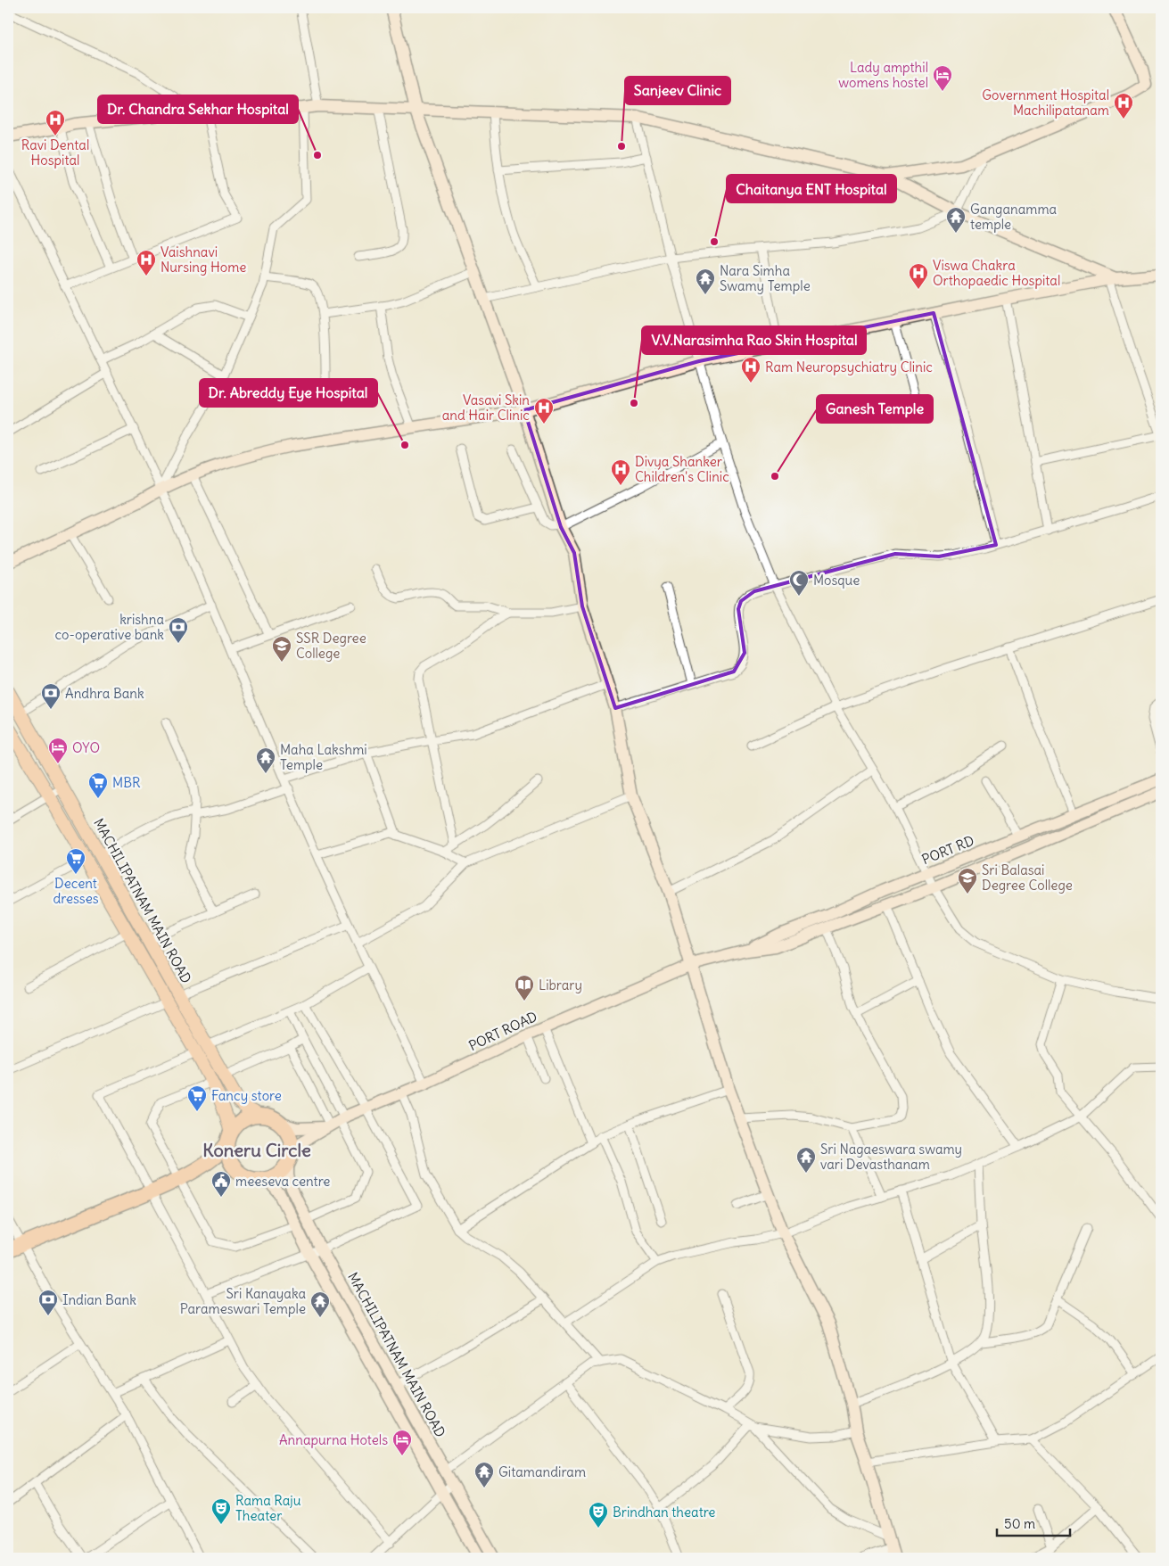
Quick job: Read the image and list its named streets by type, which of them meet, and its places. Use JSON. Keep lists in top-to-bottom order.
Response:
{
  "streets": {
    "main road": ["MACHILIPATNAM MAIN ROAD"],
    "street": ["PORT RD", "PORT ROAD"]
  },
  "crossings": [
    ["PORT RD", "PORT ROAD"],
    ["MACHILIPATNAM MAIN ROAD", "PORT ROAD"]
  ],
  "districts": ["Koneru Circle"],
  "places": {
    "hotel": ["Lady ampthil womens hostel", "OYO", "Annapurna Hotels"],
    "hospital": [
      "Government Hospital Machilipatanam",
      "Ravi Dental Hospital",
      "Vaishnavi Nursing Home",
      "Viswa Chakra Orthopaedic Hospital",
      "Ram Neuropsychiatry Clinic",
      "Vasavi Skin and Hair Clinic",
      "Divya Shanker Children's Clinic"
    ],
    "other": [
      "Sanjeev Clinic",
      "Dr. Chandra Sekhar Hospital",
      "Chaitanya ENT Hospital",
      "V.V.Narasimha Rao Skin Hospital",
      "Dr. Abreddy Eye Hospital",
      "Ganesh Temple"
    ],
    "temple": [
      "Ganganamma temple",
      "Nara Simha Swamy Temple",
      "Maha Lakshmi Temple",
      "Sri Nagaeswara swamy vari Devasthanam",
      "Sri Kanayaka Parameswari Temple",
      "Gitamandiram"
    ],
    "mosque": ["Mosque"],
    "bank": ["krishna co-operative bank", "Andhra Bank", "Indian Bank"],
    "school or university": ["SSR Degree College", "Sri Balasai Degree College"],
    "supermarket": ["MBR", "Decent dresses", "Fancy store"],
    "library": ["Library"],
    "public building": ["meeseva centre"],
    "theatre": ["Rama Raju Theater", "Brindhan theatre"]
  },
  "scale_bar": "50 m"
}
